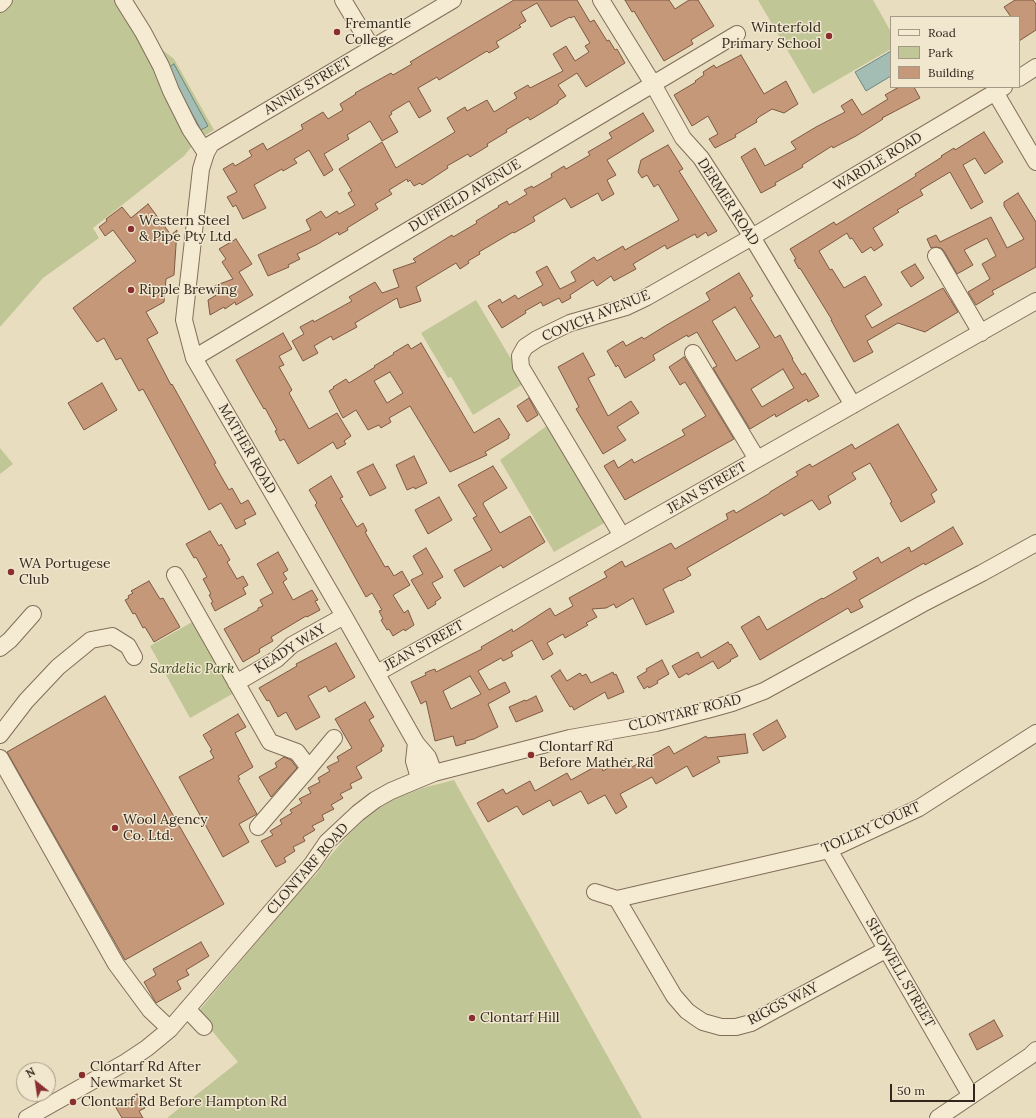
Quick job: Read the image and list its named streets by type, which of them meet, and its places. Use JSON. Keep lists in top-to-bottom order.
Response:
{
  "streets": {
    "street": [
      "ANNIE STREET",
      "WARDLE ROAD",
      "DUFFIELD AVENUE",
      "DERMER ROAD",
      "COVICH AVENUE",
      "MATHER ROAD",
      "JEAN STREET",
      "KEADY WAY",
      "CLONTARF ROAD",
      "TOLLEY COURT",
      "SHOWELL STREET",
      "RIGGS WAY"
    ]
  },
  "crossings": [
    ["ANNIE STREET", "MATHER ROAD"],
    ["WARDLE ROAD", "DERMER ROAD"],
    ["WARDLE ROAD", "COVICH AVENUE"],
    ["DUFFIELD AVENUE", "DERMER ROAD"],
    ["DUFFIELD AVENUE", "MATHER ROAD"],
    ["DERMER ROAD", "COVICH AVENUE"],
    ["DERMER ROAD", "JEAN STREET"],
    ["COVICH AVENUE", "JEAN STREET"],
    ["MATHER ROAD", "JEAN STREET"],
    ["MATHER ROAD", "KEADY WAY"],
    ["MATHER ROAD", "CLONTARF ROAD"],
    ["TOLLEY COURT", "SHOWELL STREET"],
    ["TOLLEY COURT", "RIGGS WAY"],
    ["SHOWELL STREET", "RIGGS WAY"]
  ],
  "parks": ["Sardelic Park"],
  "places": [
    "Fremantle College",
    "Winterfold Primary School",
    "Western Steel & Pipe Pty Ltd",
    "Ripple Brewing",
    "WA Portugese Club",
    "Clontarf Rd Before Mather Rd",
    "Wool Agency Co. Ltd.",
    "Clontarf Hill",
    "Clontarf Rd After Newmarket St",
    "Clontarf Rd Before Hampton Rd"
  ],
  "legend": ["Road", "Park", "Building"],
  "scale_bar": "50 m",
  "north": "top left"
}
